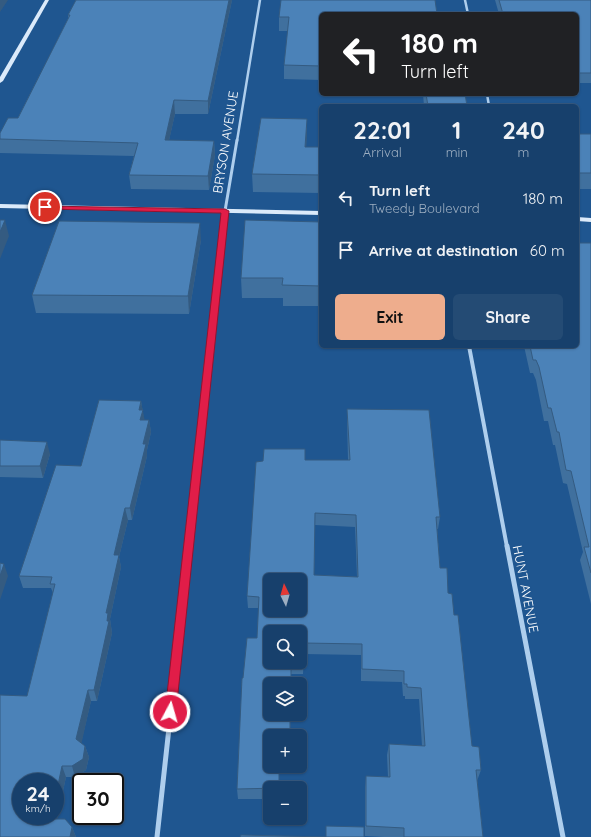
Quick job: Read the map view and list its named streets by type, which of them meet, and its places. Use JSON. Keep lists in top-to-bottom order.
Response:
{
  "streets": {
    "street": ["BRYSON AVENUE", "HUNT AVENUE"]
  },
  "north": "top",
  "page": {
    "turn": ["180 m", "Turn left"],
    "eta": [
      "22:01",
      "Arrival",
      "1",
      "min",
      "240",
      "m"
    ],
    "list": [
      {
        "name": "Turn left",
        "note": "Tweedy Boulevard",
        "value": "180 m"
      },
      {
        "name": "Arrive at destination",
        "value": "60 m"
      }
    ],
    "buttons": ["Exit", "Share"],
    "map_buttons": ["+", "−"],
    "speed": "24 km/h",
    "limit": "30"
  }
}
